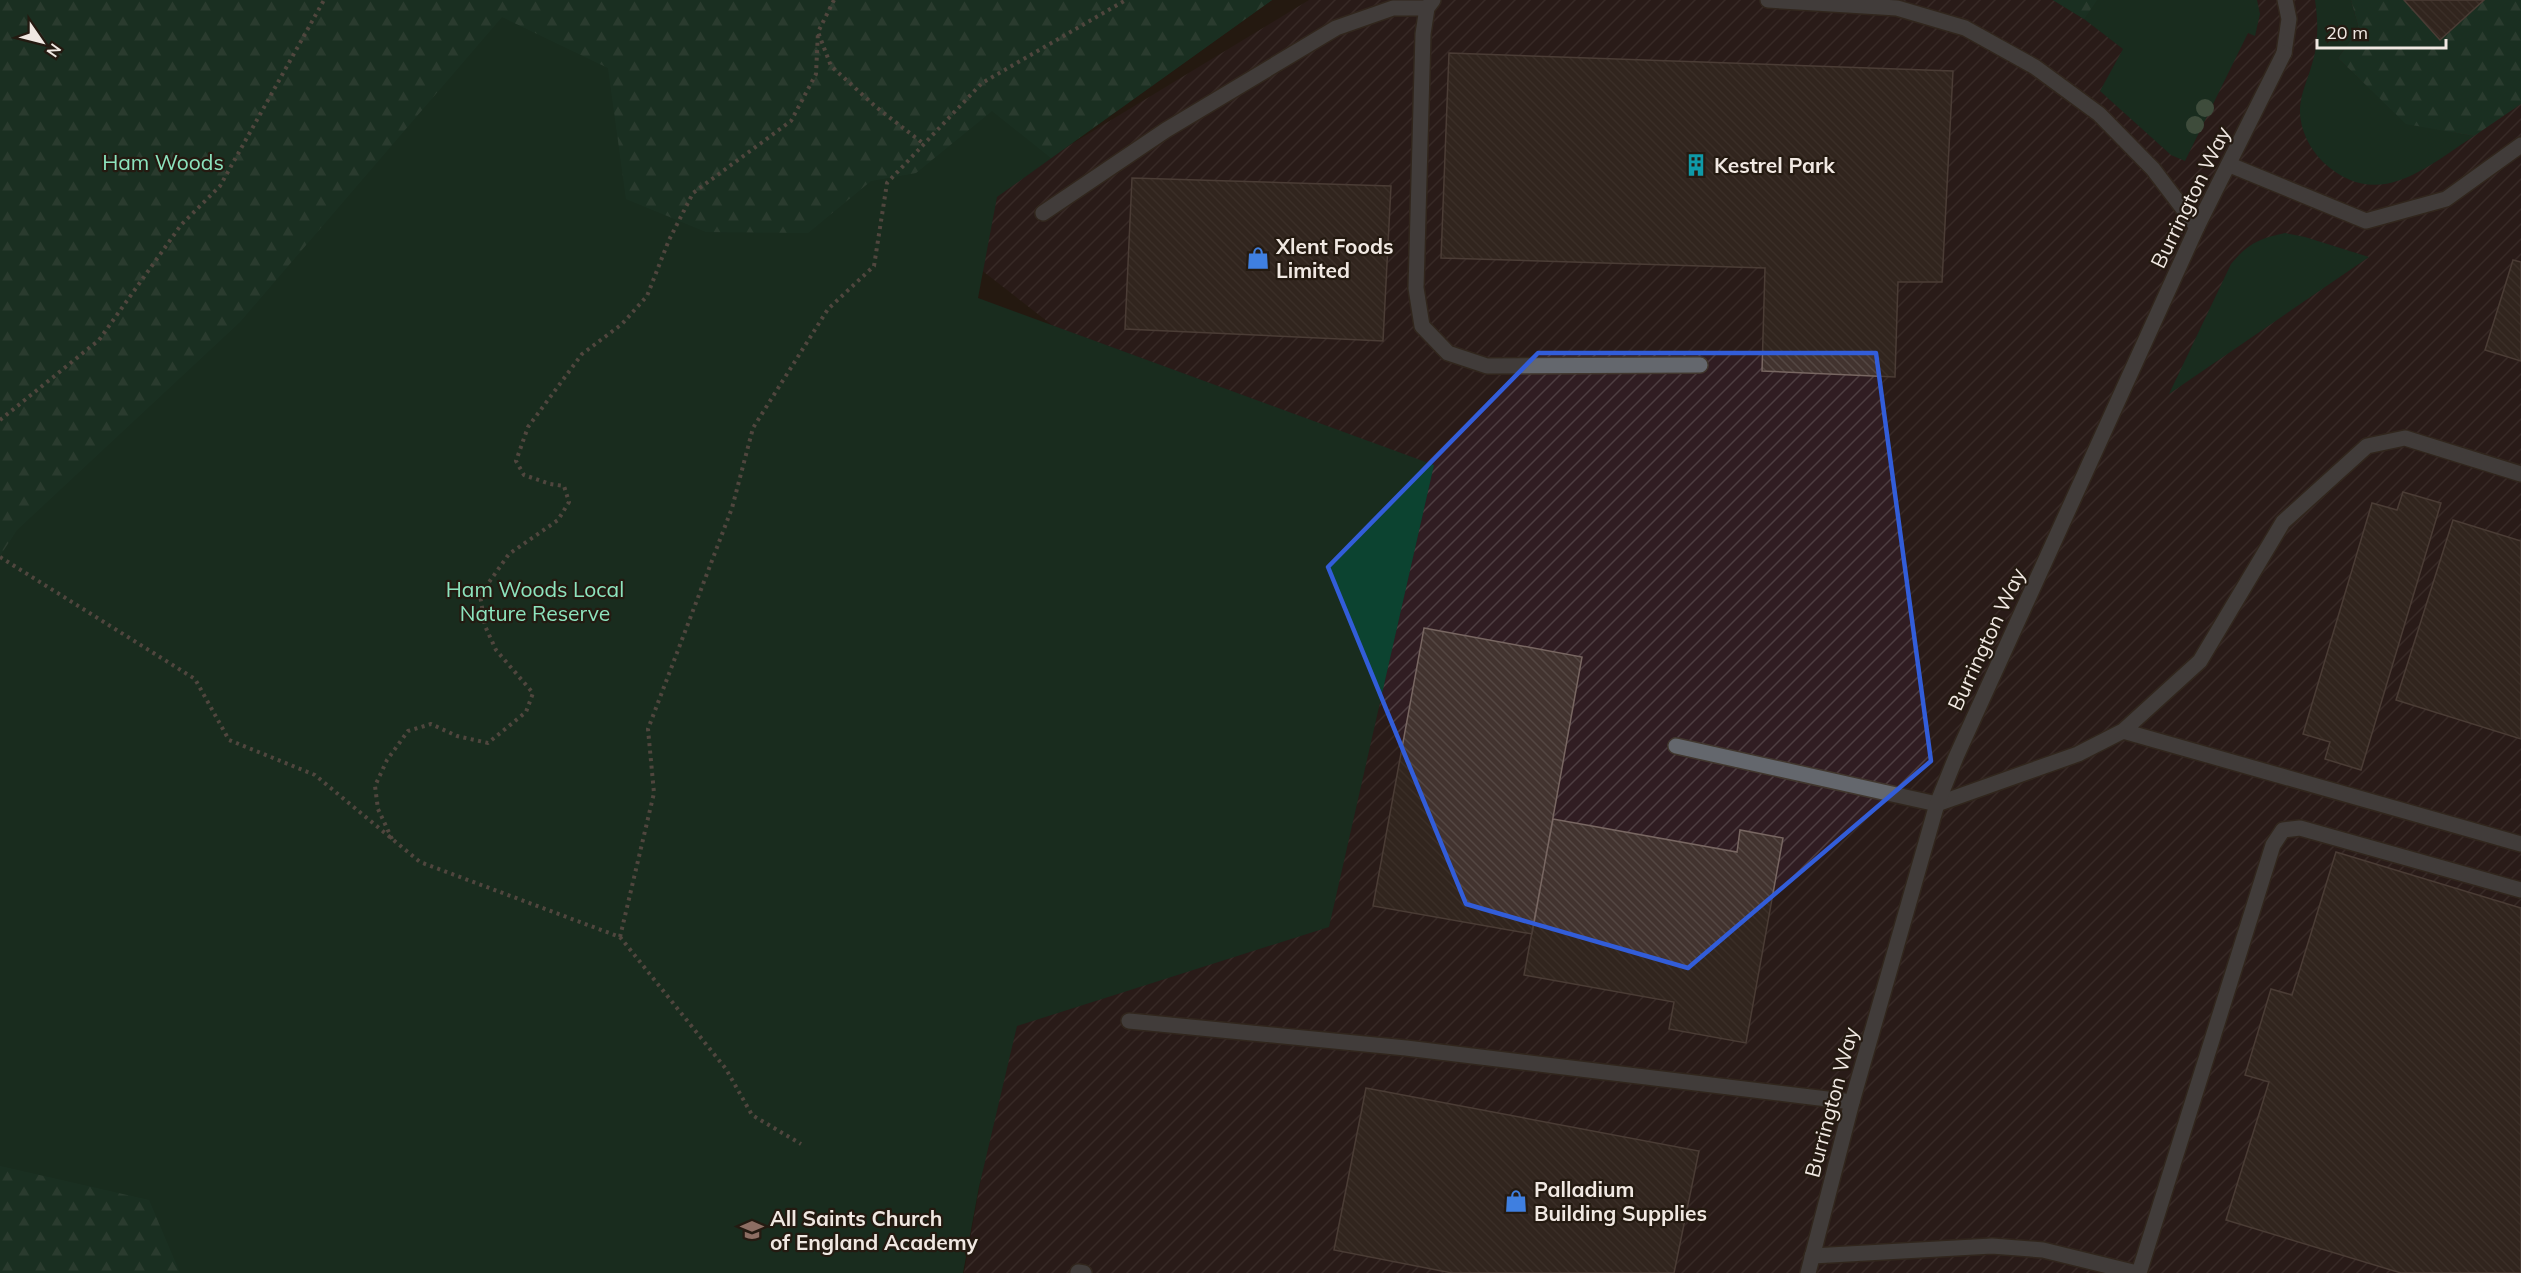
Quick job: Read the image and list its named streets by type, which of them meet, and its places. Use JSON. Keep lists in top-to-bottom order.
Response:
{
  "streets": {
    "street": ["Burrington Way"]
  },
  "parks": ["Ham Woods", "Ham Woods Local Nature Reserve"],
  "places": {
    "building": ["Kestrel Park"],
    "shop": ["Xlent Foods Limited", "Palladium Building Supplies"],
    "school or university": ["All Saints Church of England Academy"]
  },
  "scale_bar": "20 m",
  "north": "bottom right"
}
